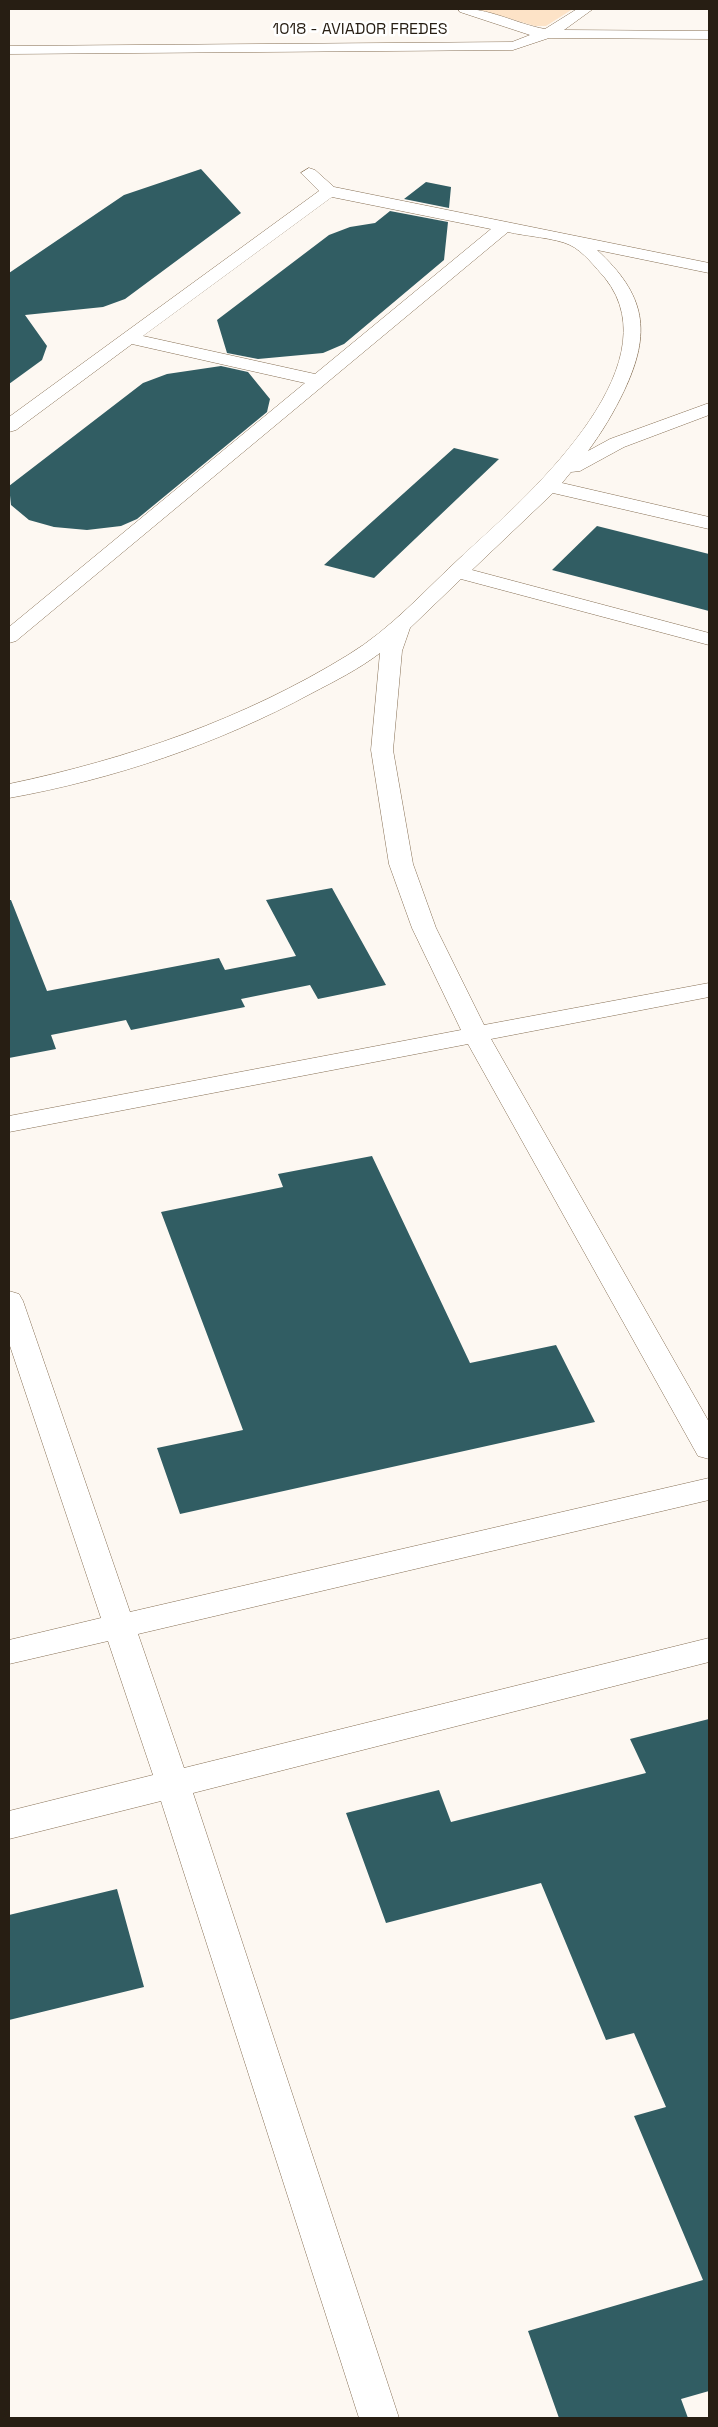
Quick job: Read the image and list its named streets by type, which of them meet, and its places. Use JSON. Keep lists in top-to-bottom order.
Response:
{
  "streets": {
    "street": ["1018 - AVIADOR FREDES"]
  }
}
